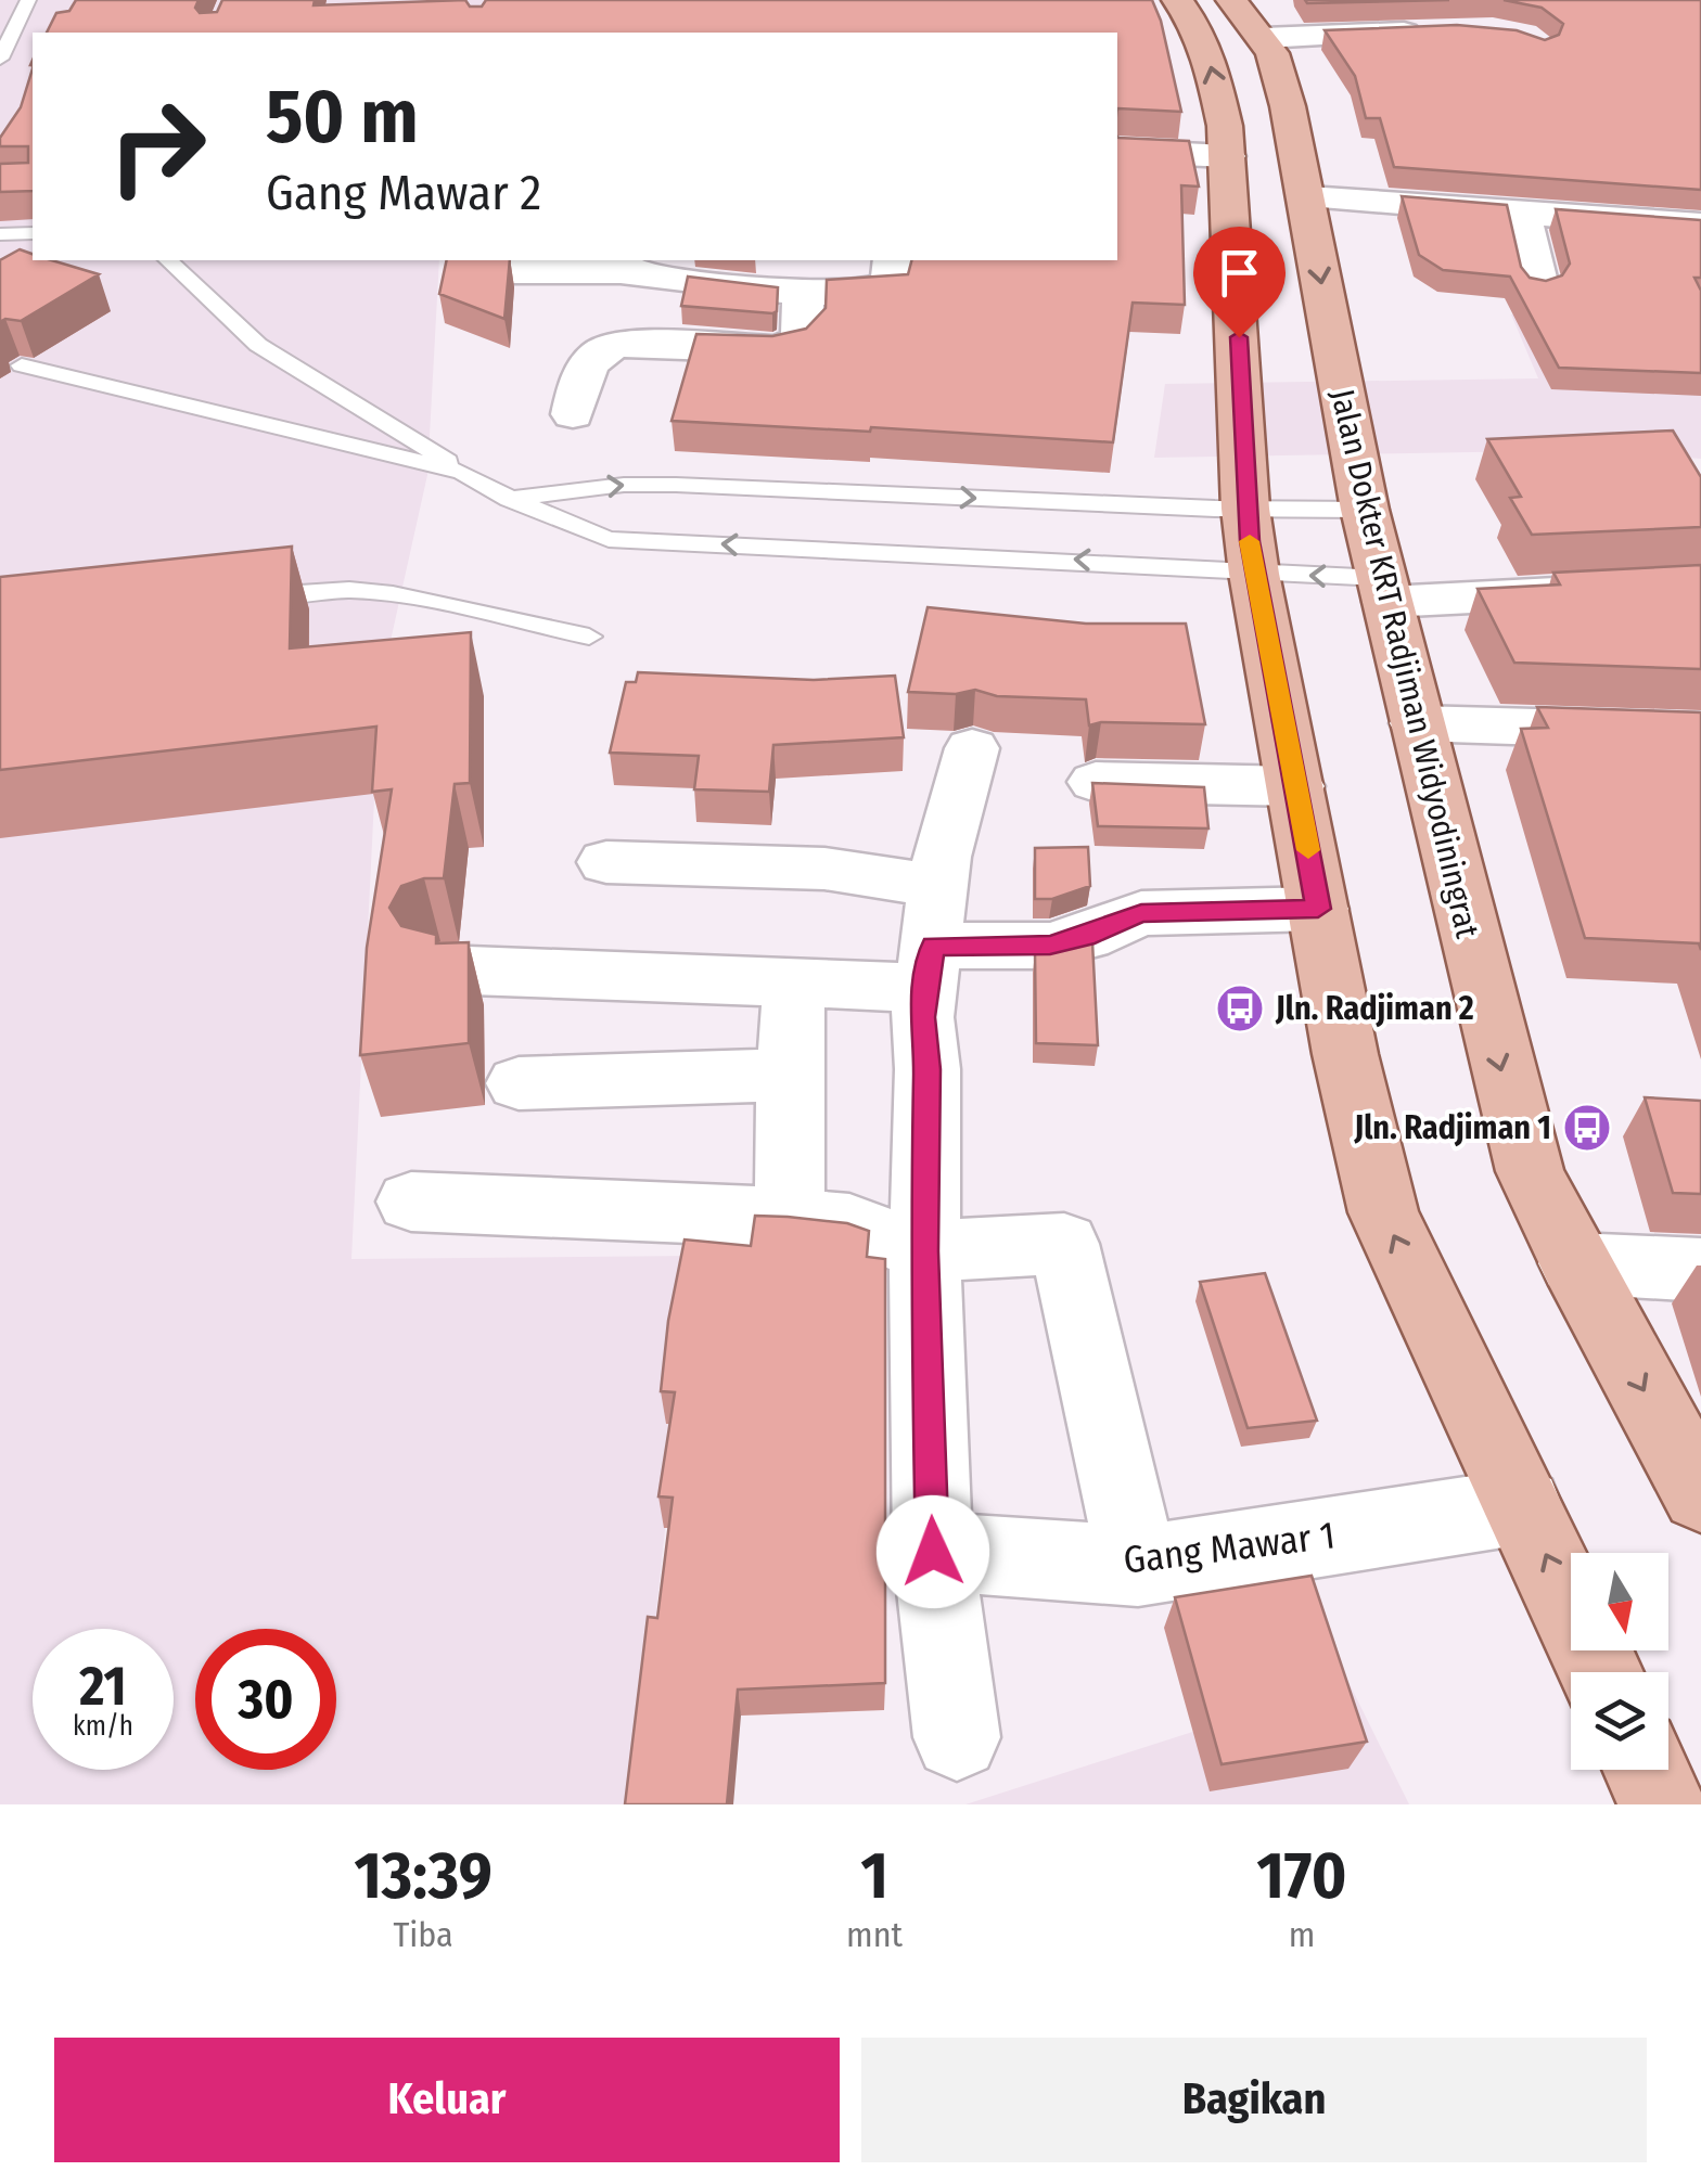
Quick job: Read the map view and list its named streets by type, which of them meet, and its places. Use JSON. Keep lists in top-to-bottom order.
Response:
{
  "streets": {
    "main road": ["Jalan Dokter KRT Radjiman Widyodiningrat"],
    "street": ["Gang Mawar 1"]
  },
  "places": {
    "bus stop": ["Jln. Radjiman 2", "Jln. Radjiman 1"]
  },
  "north": "bottom",
  "page": {
    "turn": ["50 m", "Gang Mawar 2"],
    "speed": "21 km/h",
    "limit": "30",
    "eta": [
      "13:39",
      "Tiba",
      "1",
      "mnt",
      "170",
      "m"
    ],
    "buttons": ["Keluar", "Bagikan"]
  }
}
